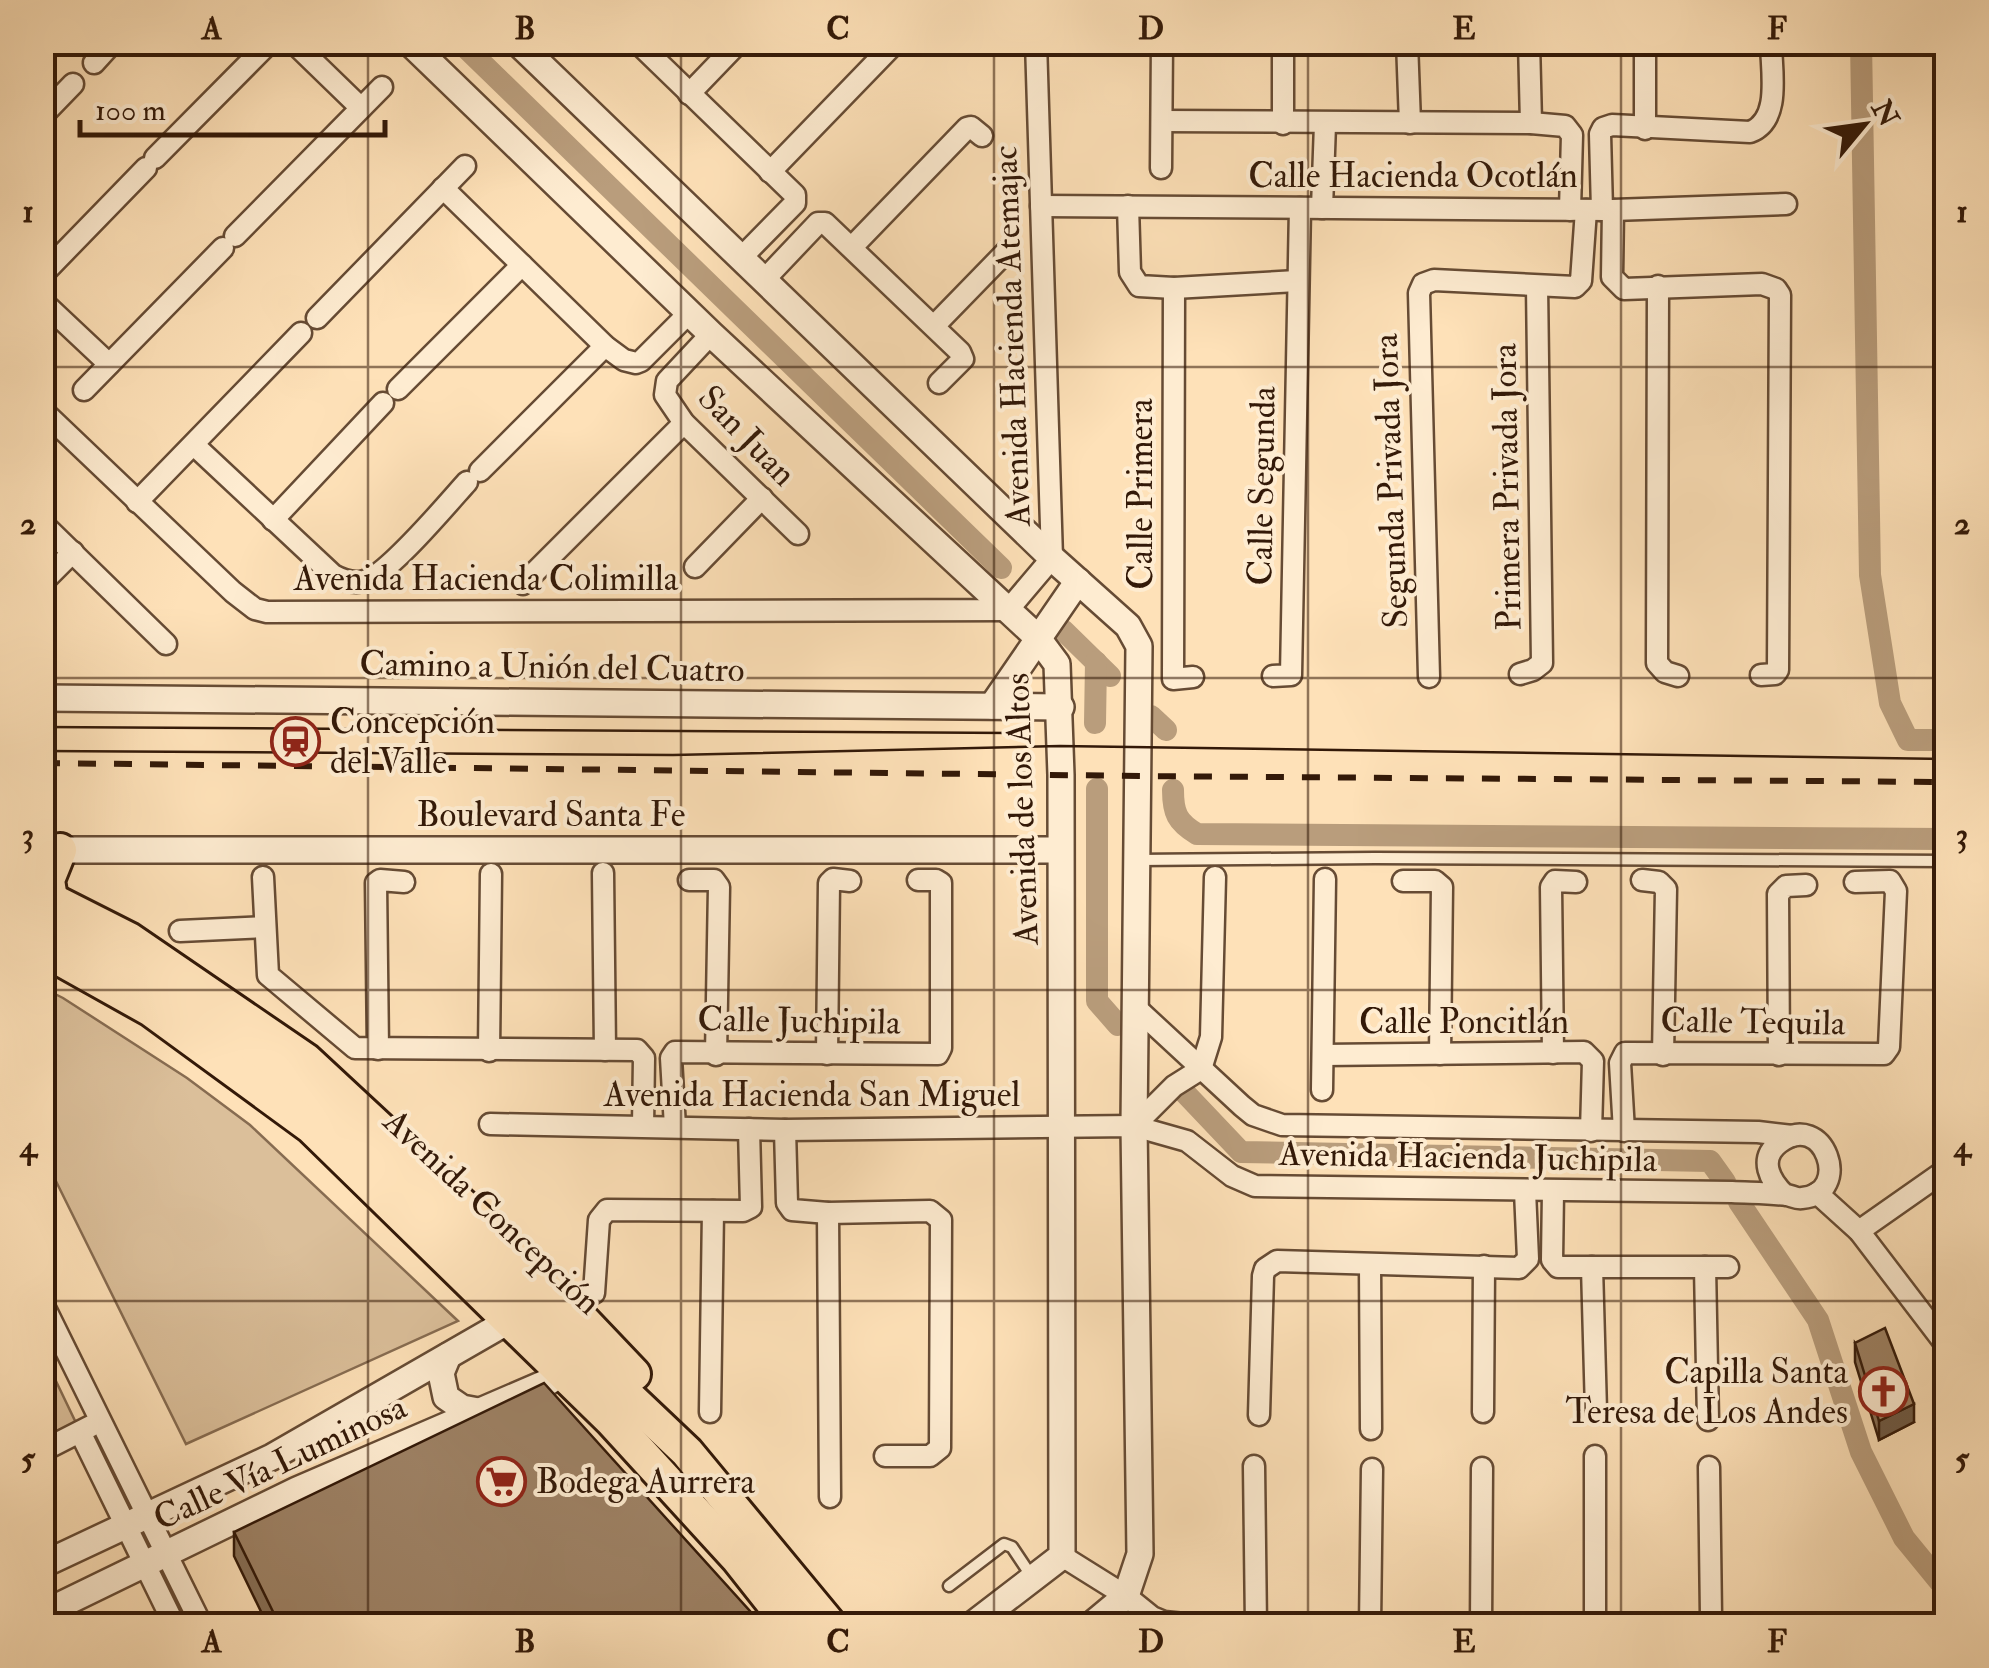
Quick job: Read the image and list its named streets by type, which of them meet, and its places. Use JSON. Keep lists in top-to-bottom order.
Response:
{
  "streets": {
    "main road": ["Avenida Concepción"],
    "street": [
      "Calle Hacienda Ocotlán",
      "Avenida Hacienda Atemajac",
      "San Juan",
      "Segunda Privada Jora",
      "Calle Segunda",
      "Primera Privada Jora",
      "Calle Primera",
      "Avenida Hacienda Colimilla",
      "Camino a Unión del Cuatro",
      "Avenida de los Altos",
      "Boulevard Santa Fe",
      "Calle Juchipila",
      "Calle Poncitlán",
      "Calle Tequila",
      "Avenida Hacienda San Miguel",
      "Avenida Hacienda Juchipila",
      "Calle Vía Luminosa"
    ]
  },
  "crossings": [
    ["Calle Hacienda Ocotlán", "Avenida Hacienda Atemajac"],
    ["Avenida Hacienda Atemajac", "Avenida Hacienda Colimilla"],
    ["Avenida Hacienda Atemajac", "Avenida de los Altos"],
    ["San Juan", "Avenida de los Altos"],
    ["Segunda Privada Jora", "Primera Privada Jora"],
    ["Avenida Hacienda Colimilla", "Avenida de los Altos"],
    ["Camino a Unión del Cuatro", "Avenida de los Altos"],
    ["Avenida de los Altos", "Boulevard Santa Fe"],
    ["Avenida de los Altos", "Avenida Hacienda San Miguel"],
    ["Calle Juchipila", "Avenida Hacienda San Miguel"],
    ["Calle Poncitlán", "Avenida Hacienda Juchipila"],
    ["Calle Tequila", "Avenida Hacienda Juchipila"],
    ["Avenida Hacienda San Miguel", "Avenida Hacienda Juchipila"]
  ],
  "places": {
    "station": ["Concepción del Valle"],
    "church": ["Capilla Santa Teresa de Los Andes"],
    "supermarket": ["Bodega Aurrera"]
  },
  "scale_bar": "100 m",
  "north": "top right",
  "grid": {
    "columns": [
      "A",
      "B",
      "C",
      "D",
      "E",
      "F"
    ],
    "rows": [
      "1",
      "2",
      "3",
      "4",
      "5"
    ]
  }
}
